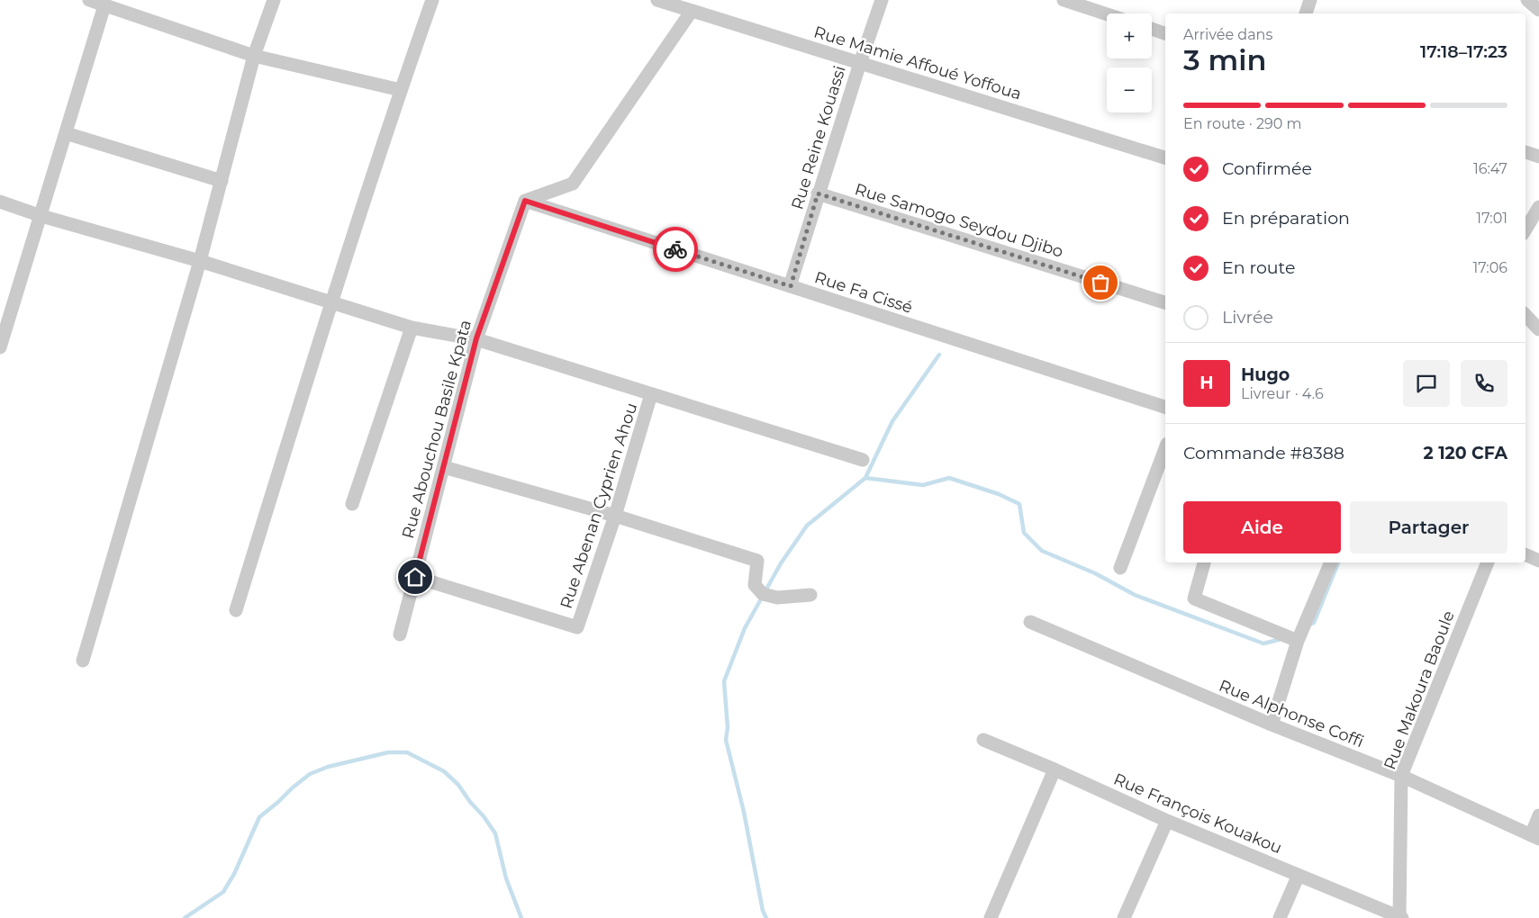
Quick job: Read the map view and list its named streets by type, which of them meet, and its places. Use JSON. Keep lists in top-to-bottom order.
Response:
{
  "streets": {
    "street": [
      "Rue Mamie Affoué Yoffoua",
      "Rue Reine Kouassi",
      "Rue Samogo Seydou Djibo",
      "Rue Fa Cissé",
      "Rue Abouchou Basile Kpata",
      "Rue Abenan Cyprien Ahou",
      "Rue Makoura Baoule",
      "Rue Alphonse Coffi",
      "Rue François Kouakou"
    ]
  },
  "crossings": [
    ["Rue Mamie Affoué Yoffoua", "Rue Reine Kouassi"],
    ["Rue Reine Kouassi", "Rue Samogo Seydou Djibo"],
    ["Rue Reine Kouassi", "Rue Fa Cissé"],
    ["Rue Fa Cissé", "Rue Abouchou Basile Kpata"],
    ["Rue Abouchou Basile Kpata", "Rue Abenan Cyprien Ahou"],
    ["Rue Makoura Baoule", "Rue Alphonse Coffi"],
    ["Rue Makoura Baoule", "Rue François Kouakou"]
  ],
  "page": {
    "map_buttons": ["+", "−"],
    "heading": ["3 min", "Arrivée dans", "17:18–17:23"],
    "panel": [
      "Hugo",
      "Livreur · 4.6",
      "Commande #8388",
      "2 120 CFA"
    ],
    "bar": "En route · 290 m",
    "list": [
      ["Confirmée", "16:47"],
      ["En préparation", "17:01"],
      ["En route", "17:06"],
      "Livrée"
    ],
    "round": "H",
    "buttons": ["Aide", "Partager"]
  }
}
